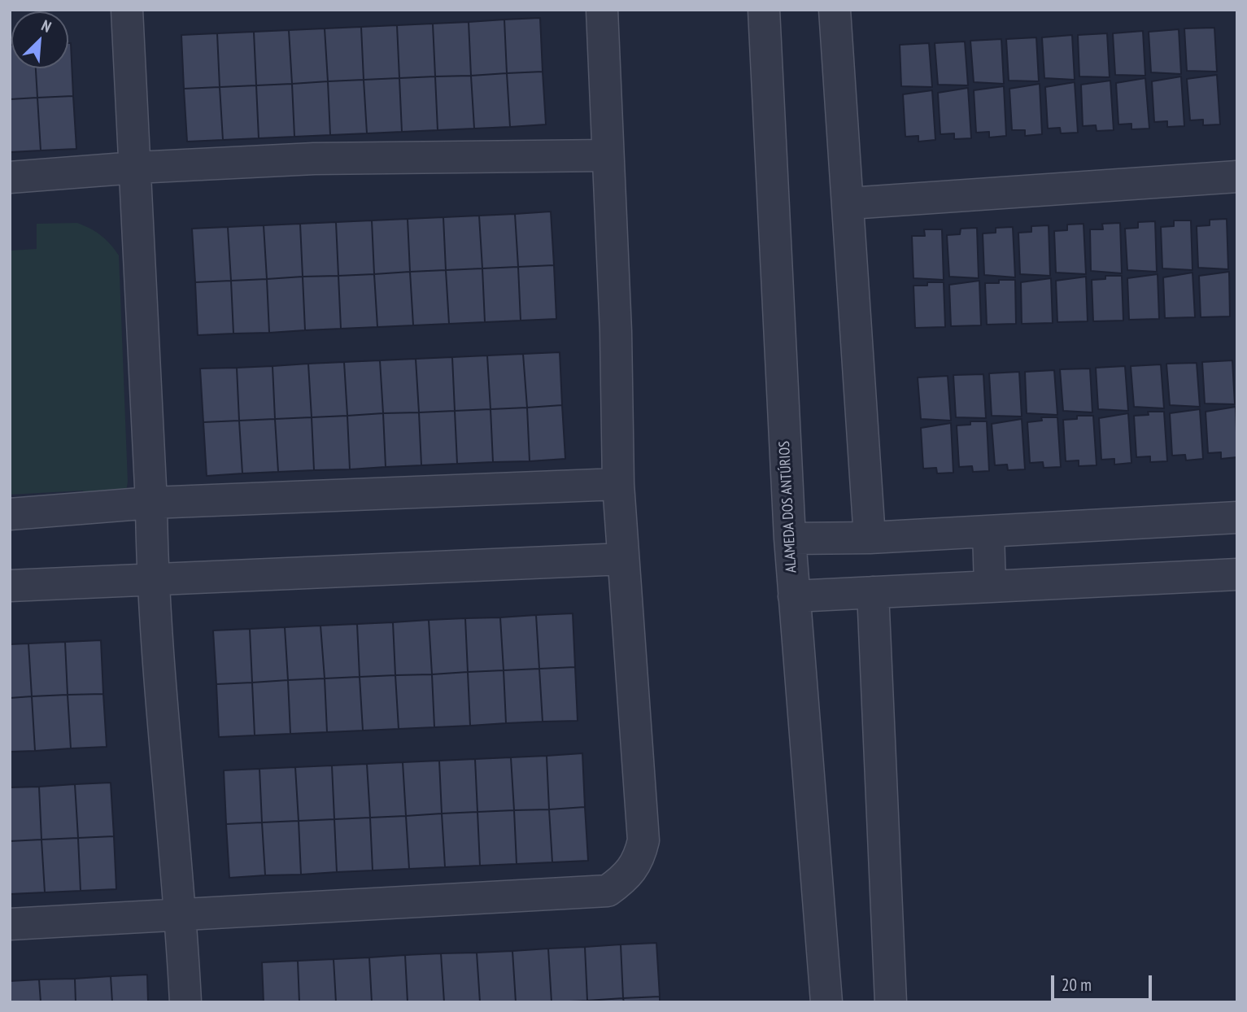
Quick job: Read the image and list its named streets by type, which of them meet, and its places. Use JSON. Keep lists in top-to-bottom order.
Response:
{
  "streets": {
    "street": ["ALAMEDA DOS ANTÚRIOS"]
  },
  "scale_bar": "20 m",
  "north": "top right"
}
